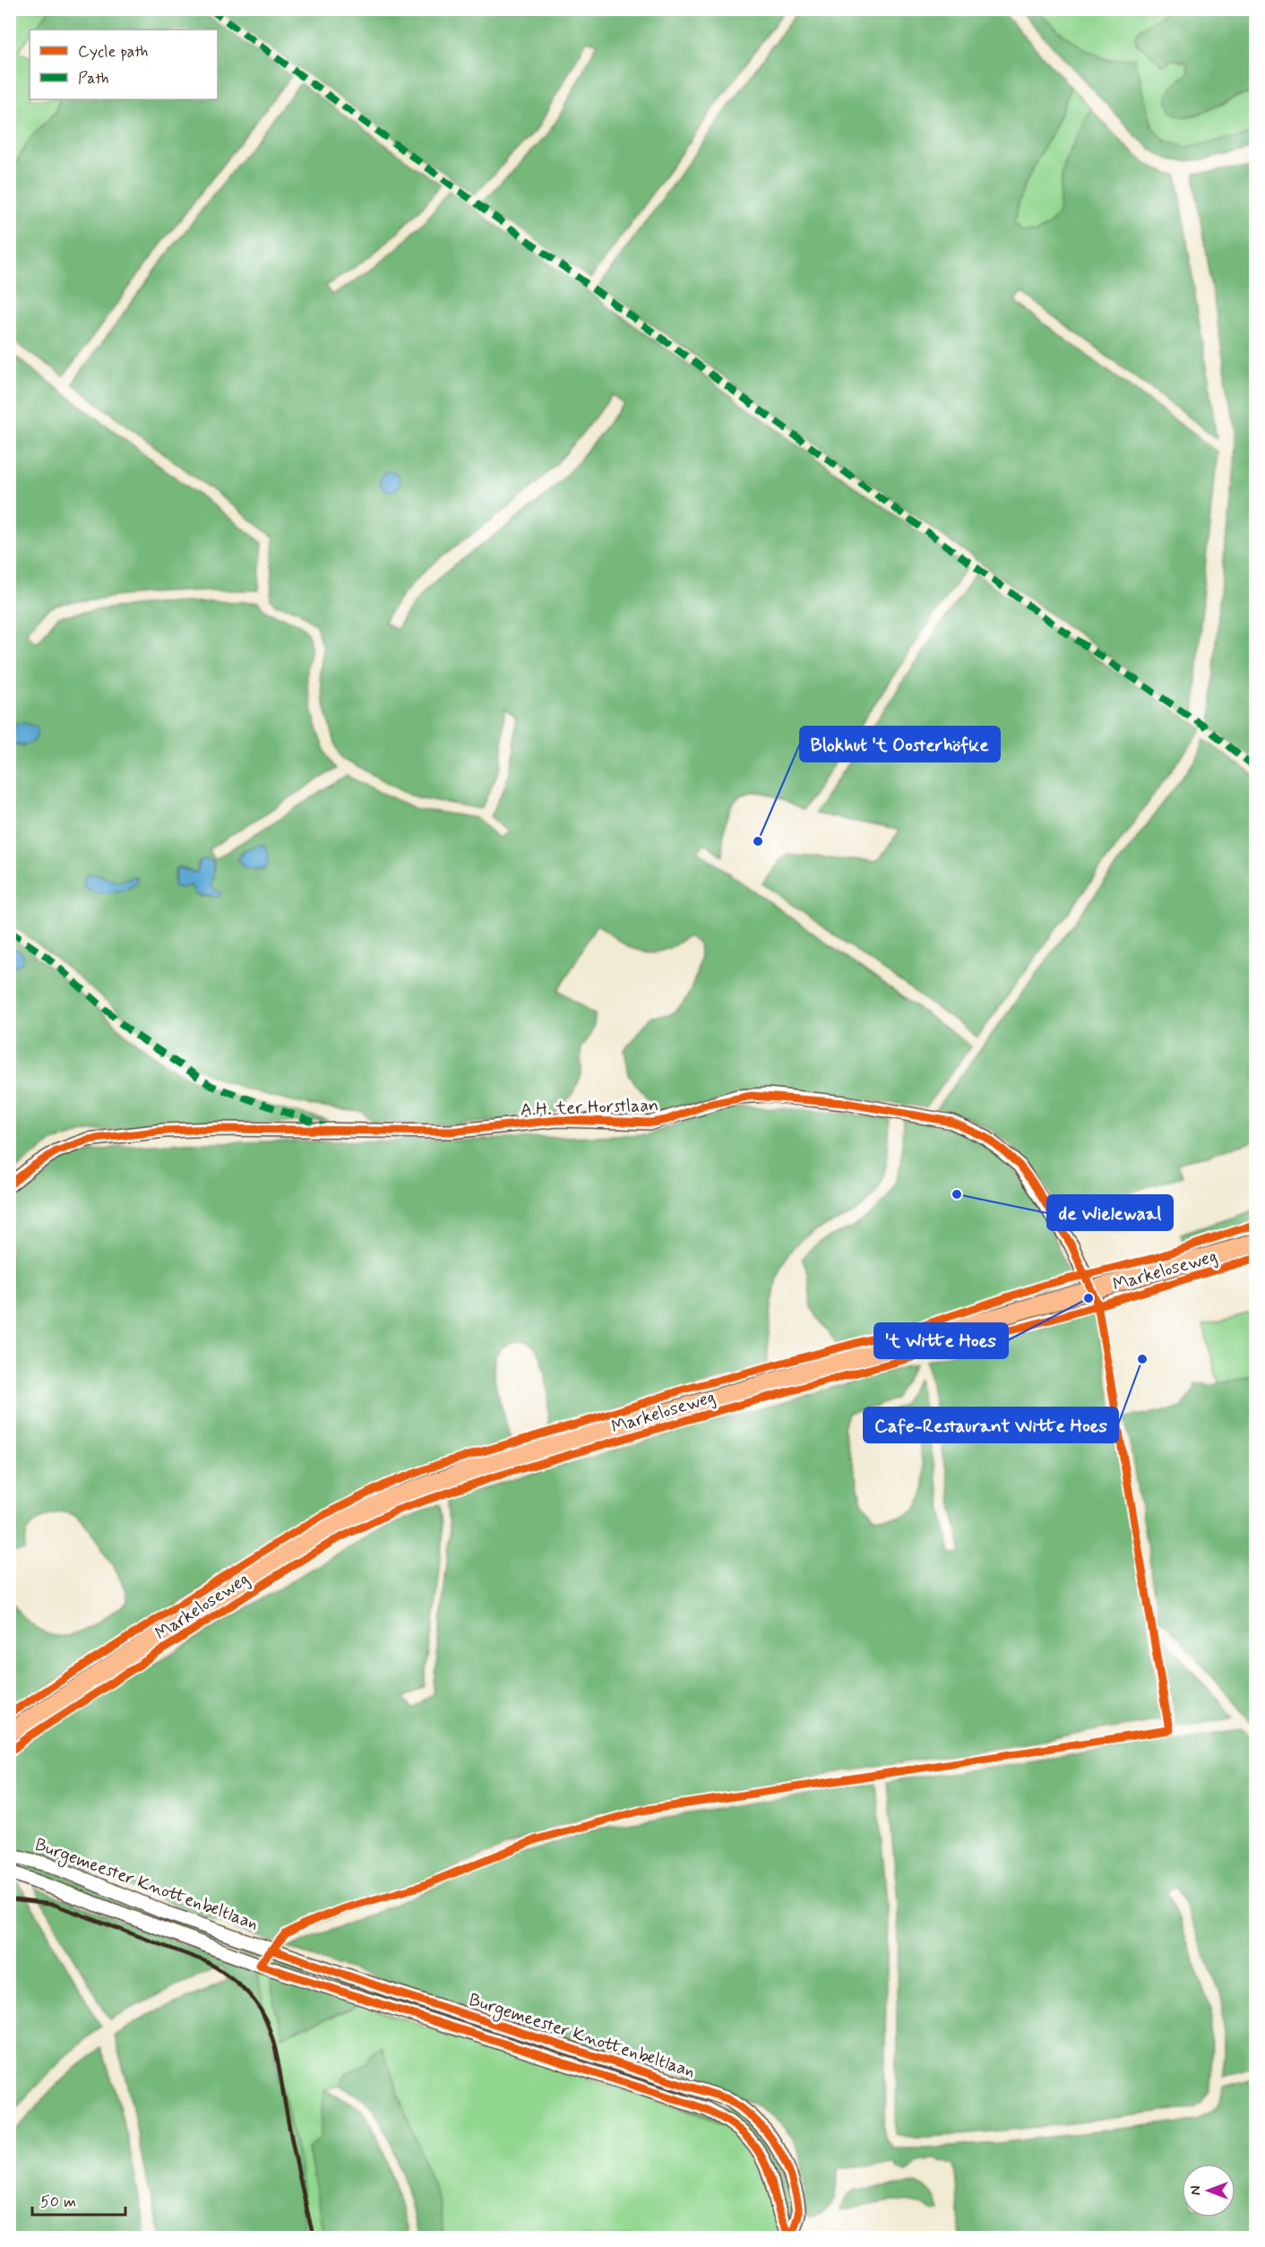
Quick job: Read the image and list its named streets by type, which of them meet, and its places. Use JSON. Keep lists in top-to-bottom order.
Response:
{
  "streets": {
    "main road": ["Markeloseweg"],
    "street": ["A.H. ter Horstlaan", "Burgemeester Knottenbeltlaan"]
  },
  "crossings": [
    ["A.H. ter Horstlaan", "Markeloseweg"]
  ],
  "places": [
    "Blokhut 't Oosterhöfke",
    "de Wielewaal",
    "'t Witte Hoes",
    "Cafe-Restaurant Witte Hoes"
  ],
  "legend": ["Cycle path", "Path"],
  "scale_bar": "50 m",
  "north": "left"
}
